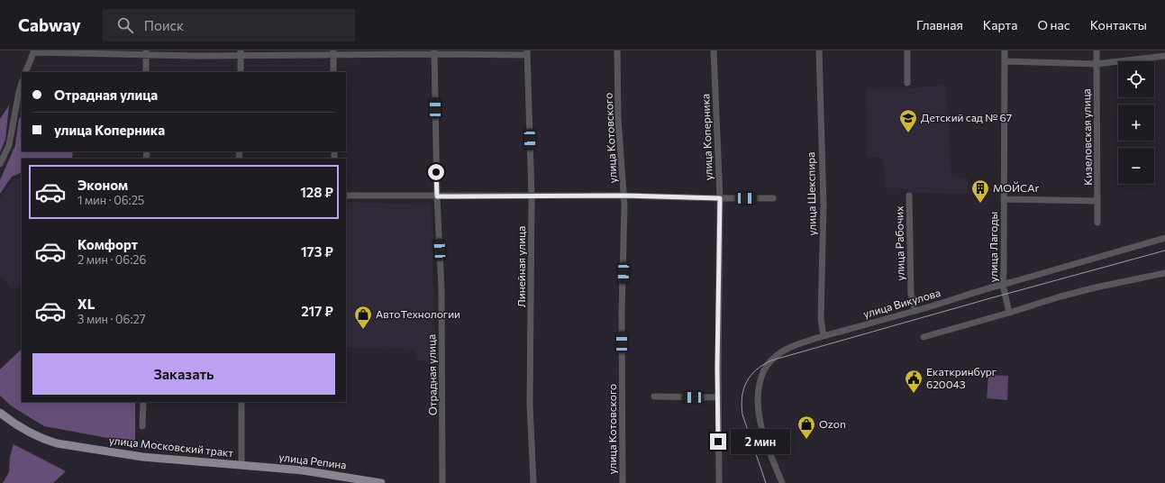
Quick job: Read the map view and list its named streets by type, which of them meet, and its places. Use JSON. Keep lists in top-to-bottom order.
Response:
{
  "streets": {
    "main road": ["улица Московский тракт", "улица Репина"],
    "street": [
      "улица Коперника",
      "Кизеловская улица",
      "улица Котовского",
      "улица Шекспира",
      "улица Рабочих",
      "улица Лагоды",
      "Линейная улица",
      "улица Викулова",
      "Отрадная улица"
    ]
  },
  "crossings": [
    ["улица Шекспира", "улица Викулова"],
    ["улица Рабочих", "улица Викулова"],
    ["улица Лагоды", "улица Викулова"],
    ["улица Московский тракт", "улица Репина"]
  ],
  "places": {
    "school or university": ["Детский сад № 67"],
    "building": ["МОЙCAr"],
    "shop": ["АвтоТехнологии", "Ozon"],
    "public building": ["Екаткринбург 620043"]
  },
  "page": {
    "header": "Cabway",
    "search": "Поиск",
    "nav": [
      "Главная",
      "Карта",
      "О нас",
      "Контакты"
    ],
    "map_buttons": ["+", "−"],
    "banner": ["Отрадная улица", "улица Коперника"],
    "list": [
      {
        "name": "Эконом",
        "note": "1 мин · 06:25",
        "value": "128 ₽"
      },
      {
        "name": "Комфорт",
        "note": "2 мин · 06:26",
        "value": "173 ₽"
      },
      {
        "name": "XL",
        "note": "3 мин · 06:27",
        "value": "217 ₽"
      }
    ],
    "buttons": "Заказать",
    "bubble": "2 мин"
  }
}
